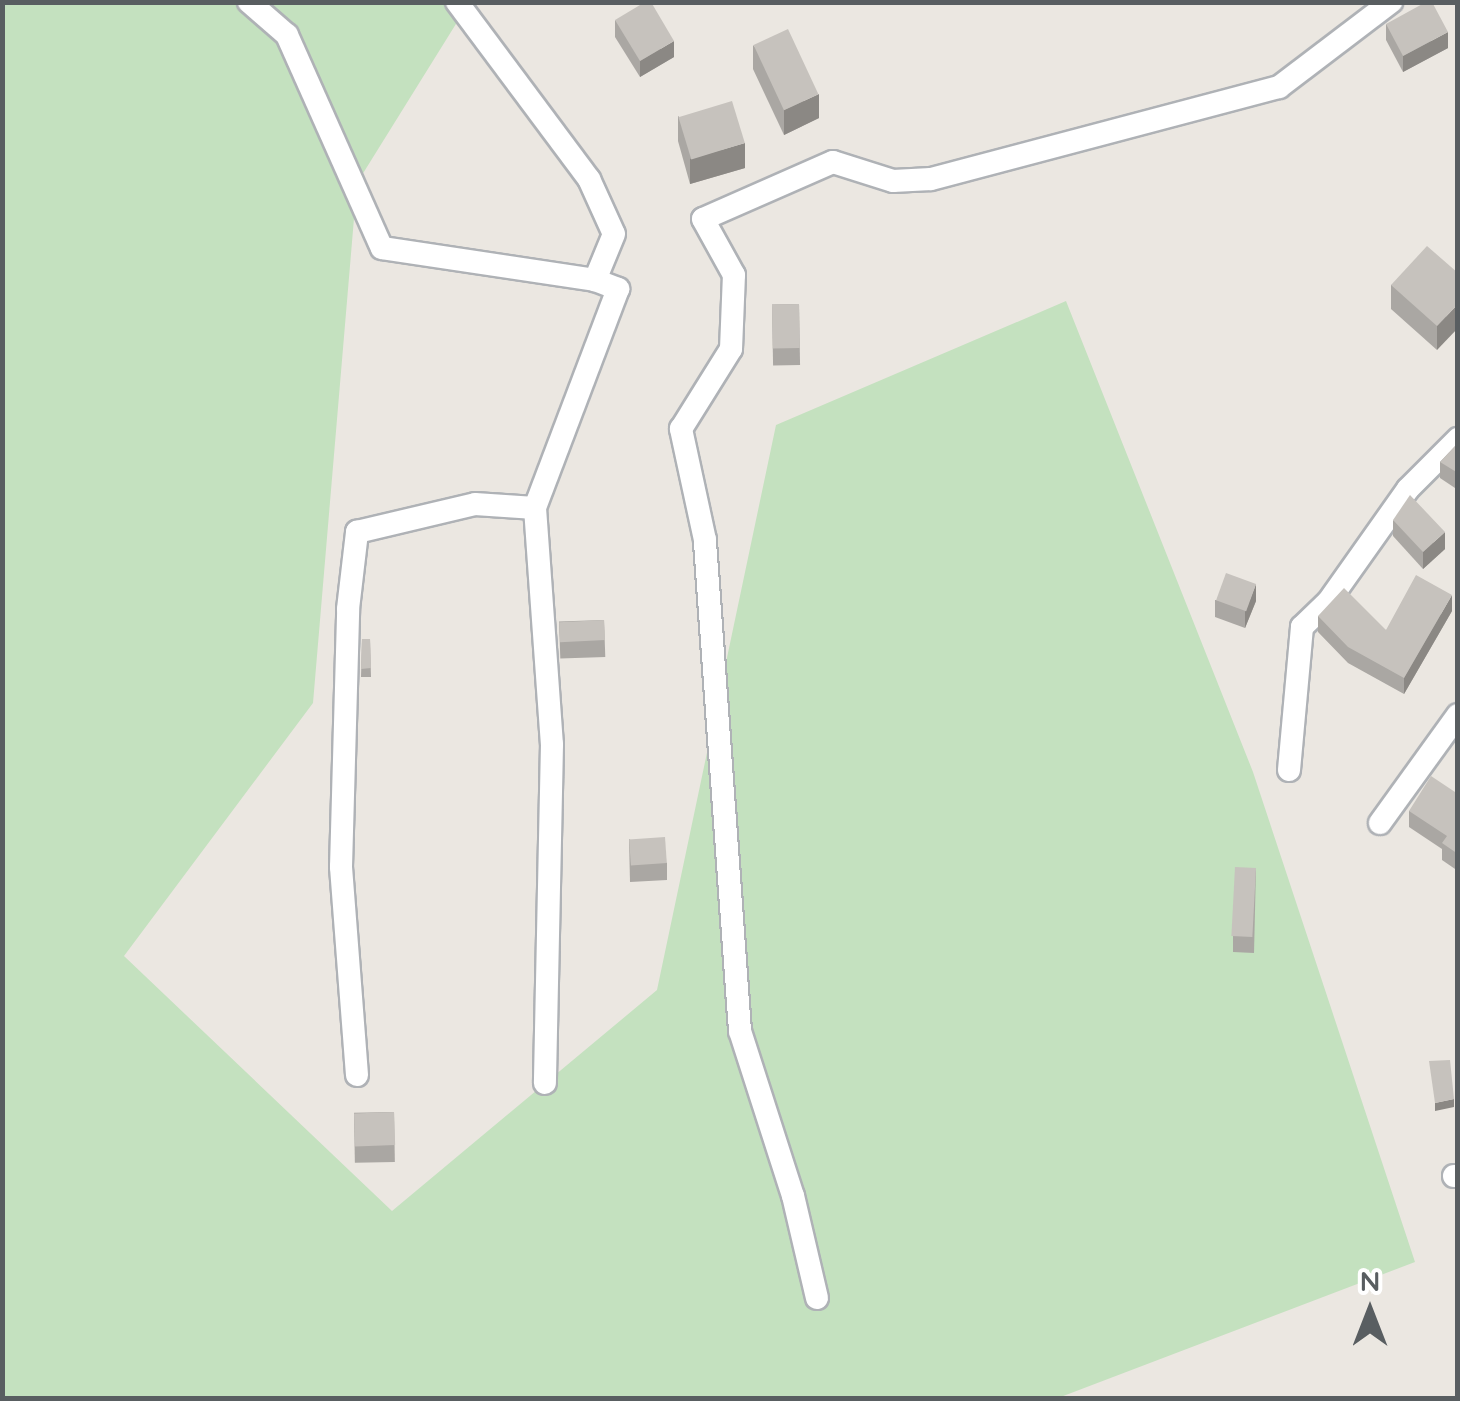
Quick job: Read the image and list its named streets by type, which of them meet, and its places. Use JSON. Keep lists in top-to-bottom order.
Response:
{
  "north": "top"
}
